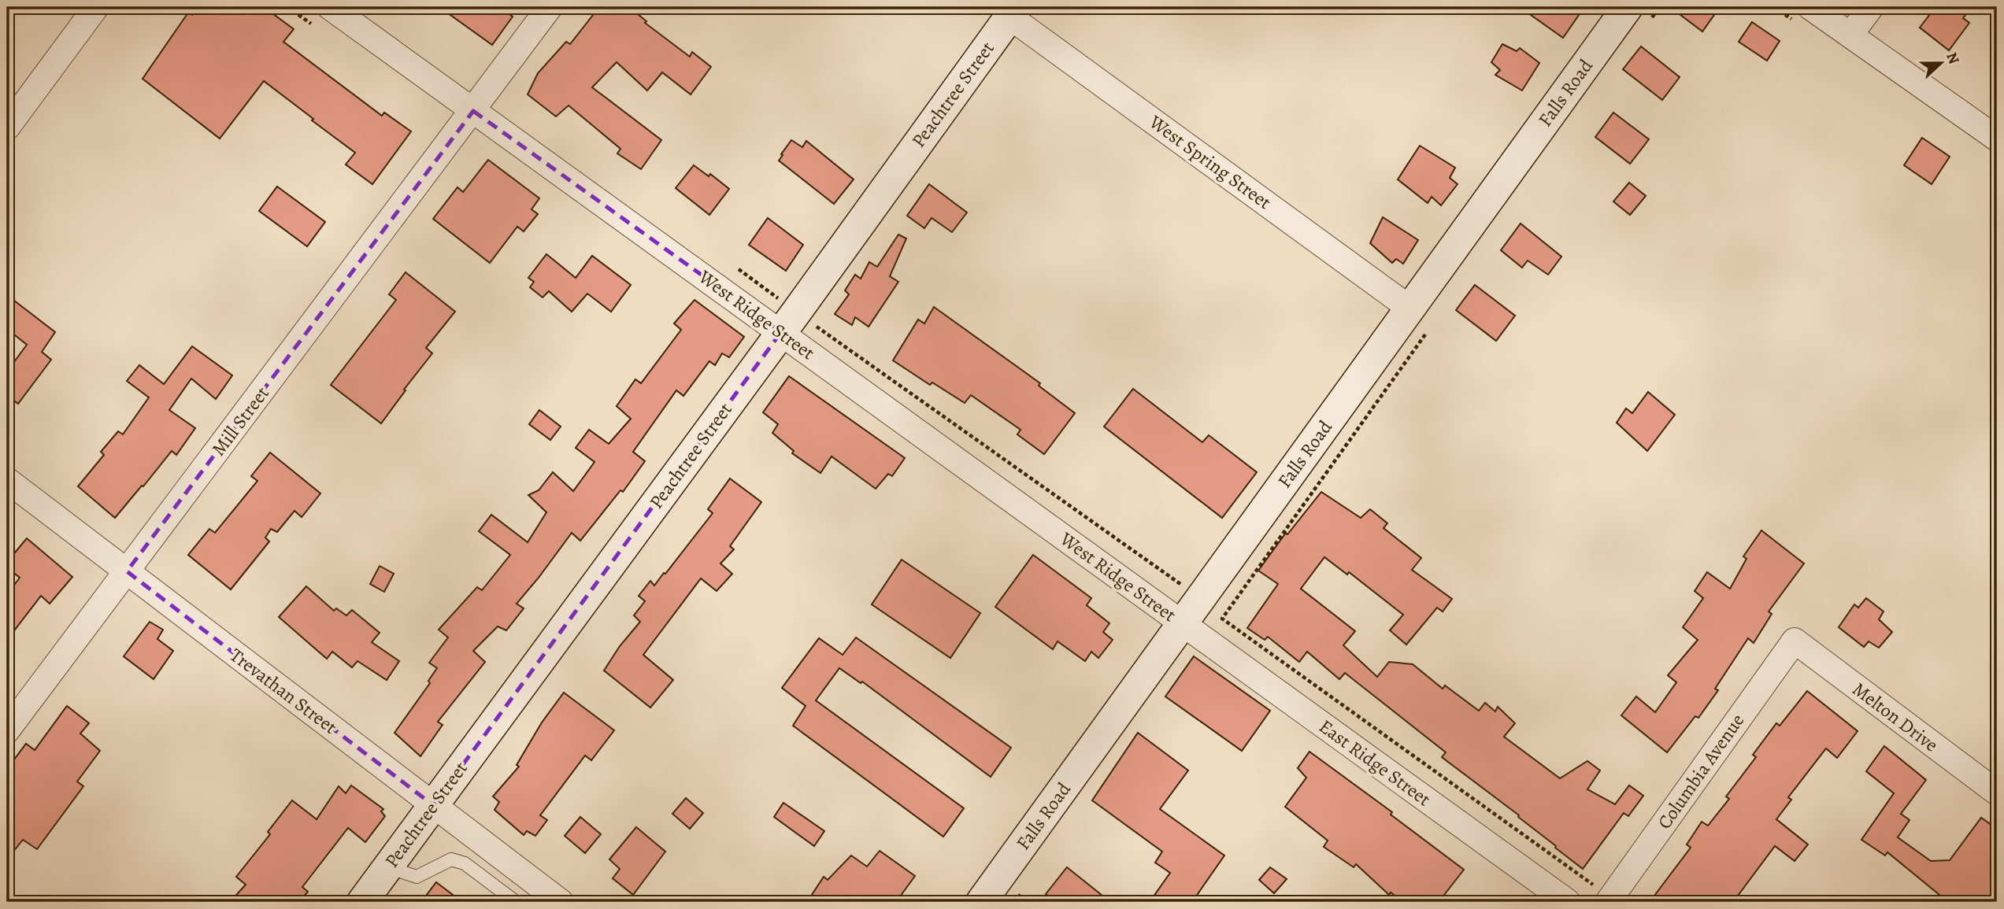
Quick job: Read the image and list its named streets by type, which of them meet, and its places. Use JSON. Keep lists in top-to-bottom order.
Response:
{
  "streets": {
    "main road": ["Falls Road", "Peachtree Street"],
    "street": [
      "West Spring Street",
      "West Ridge Street",
      "Mill Street",
      "Trevathan Street",
      "Melton Drive",
      "East Ridge Street",
      "Columbia Avenue"
    ]
  },
  "crossings": [
    ["Falls Road", "West Spring Street"],
    ["Falls Road", "West Ridge Street"],
    ["Falls Road", "East Ridge Street"],
    ["Peachtree Street", "West Spring Street"],
    ["Peachtree Street", "West Ridge Street"],
    ["Peachtree Street", "Trevathan Street"],
    ["West Ridge Street", "Mill Street"],
    ["West Ridge Street", "East Ridge Street"],
    ["Mill Street", "Trevathan Street"],
    ["Melton Drive", "Columbia Avenue"]
  ],
  "north": "right"
}
